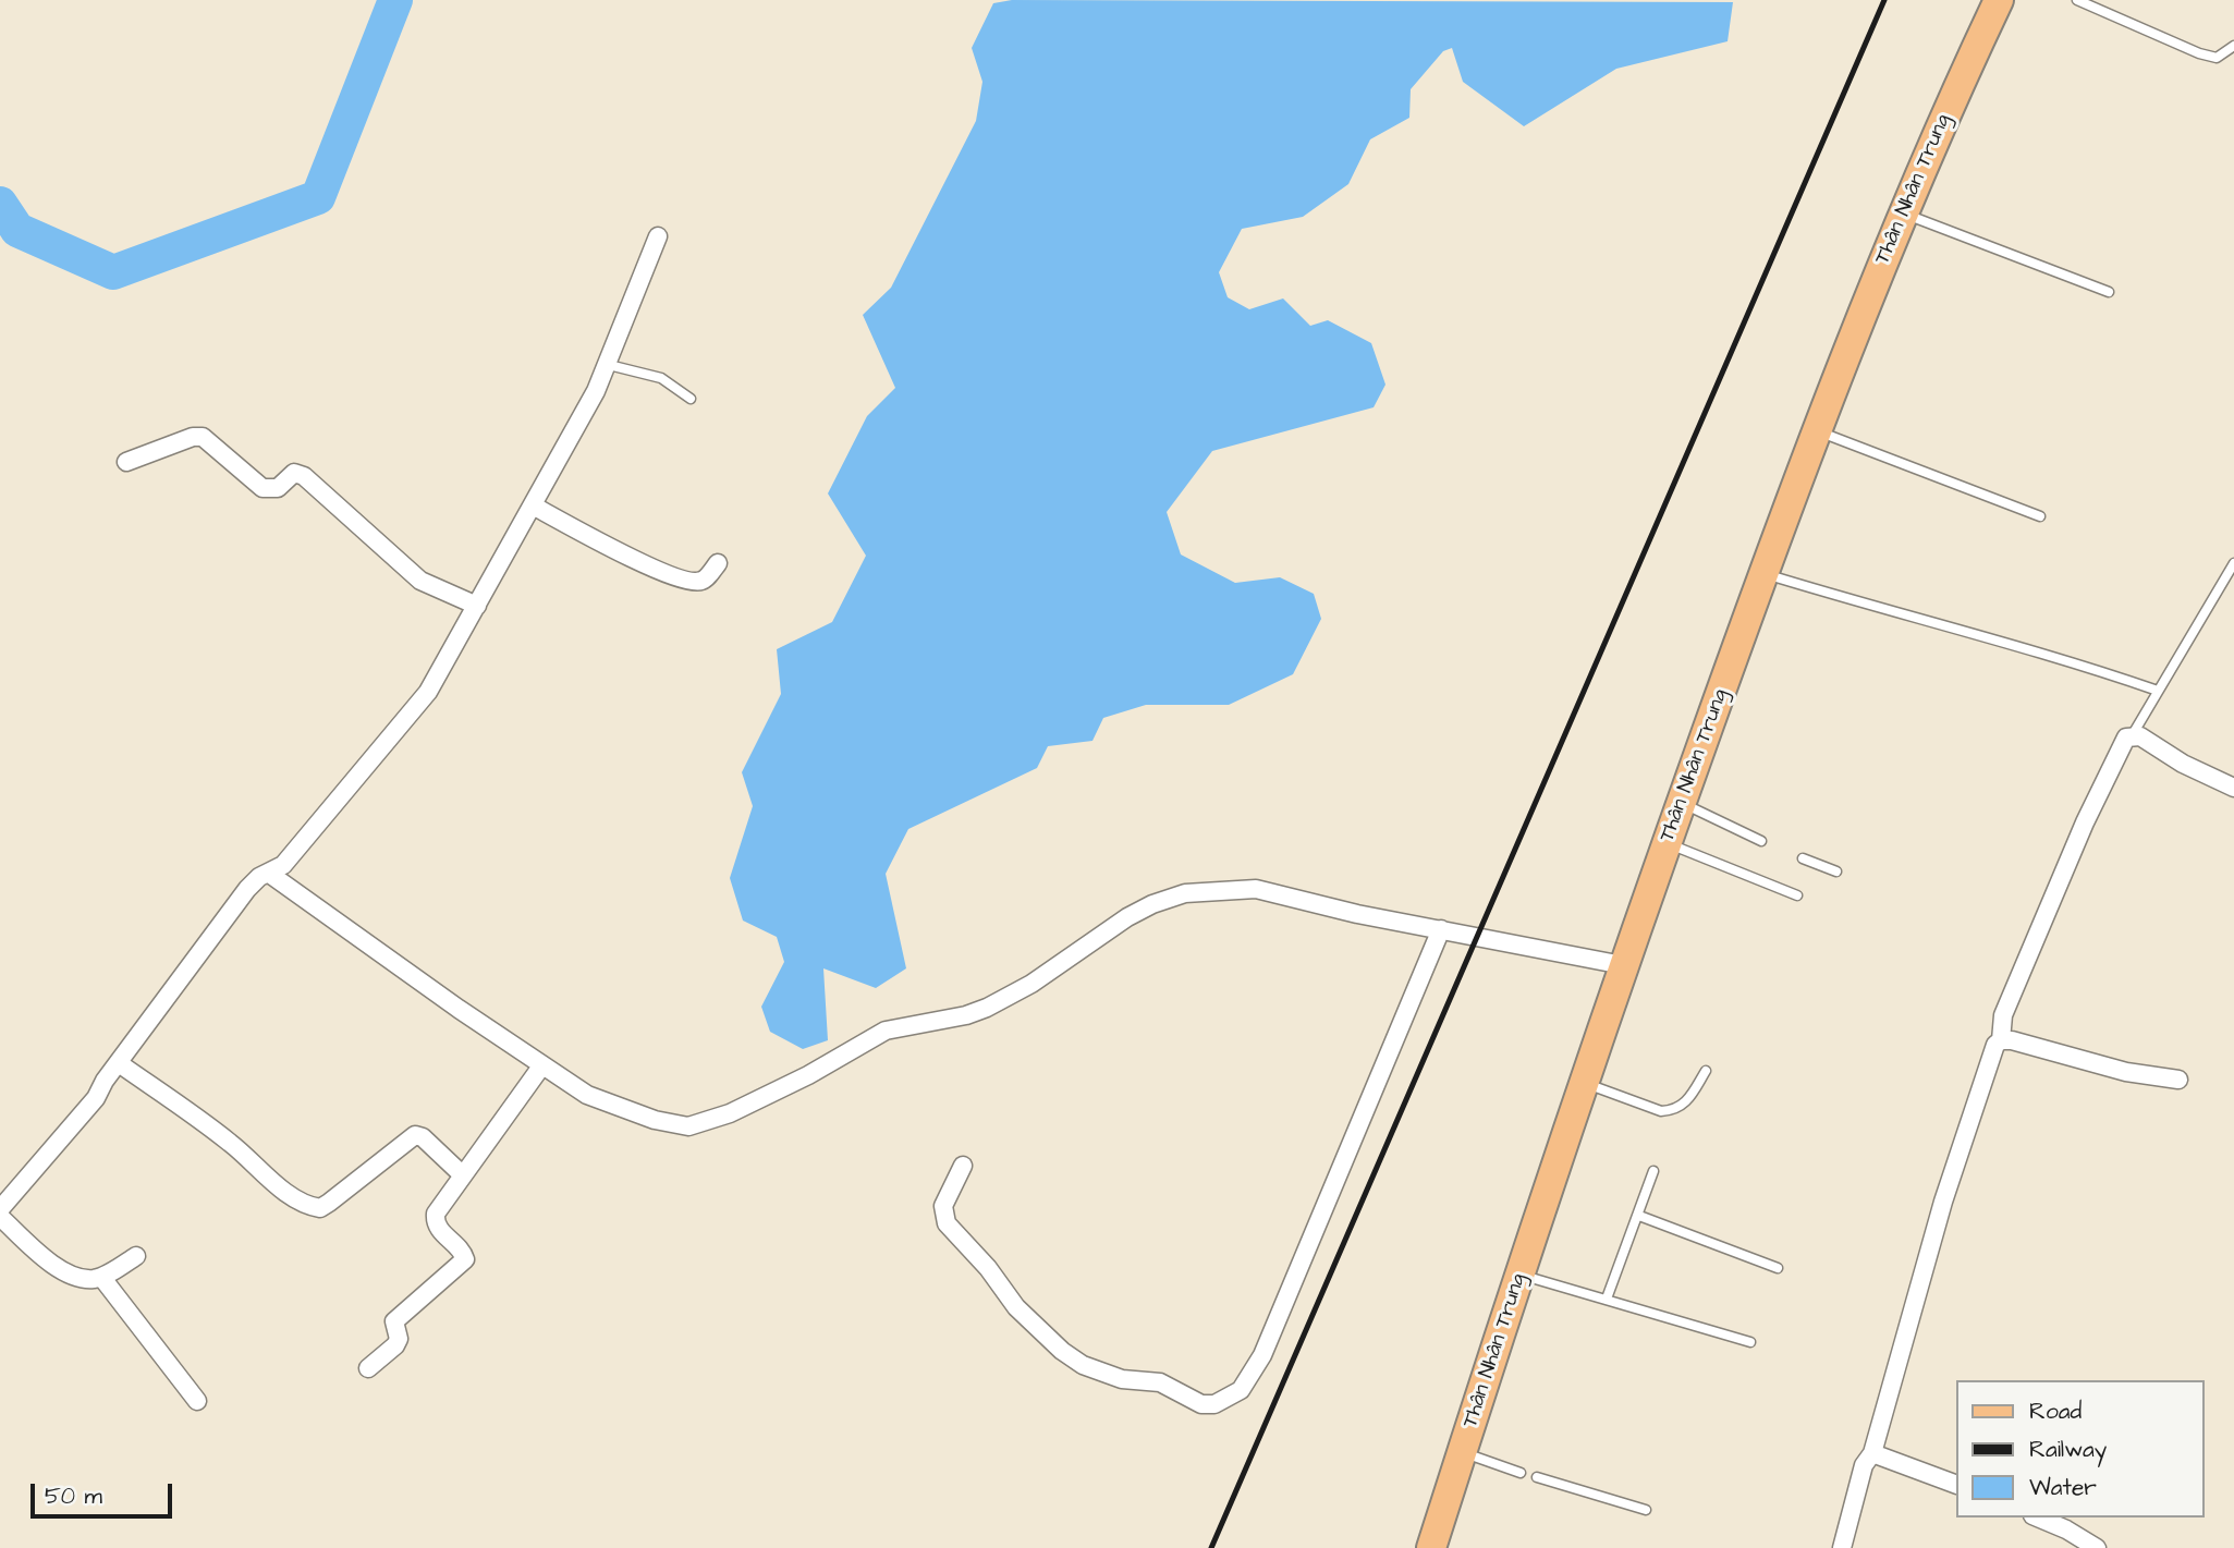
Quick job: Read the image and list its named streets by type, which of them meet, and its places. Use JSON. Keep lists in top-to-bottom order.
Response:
{
  "streets": {
    "main road": ["Thân Nhân Trung"]
  },
  "legend": ["Road", "Railway", "Water"],
  "scale_bar": "50 m"
}
